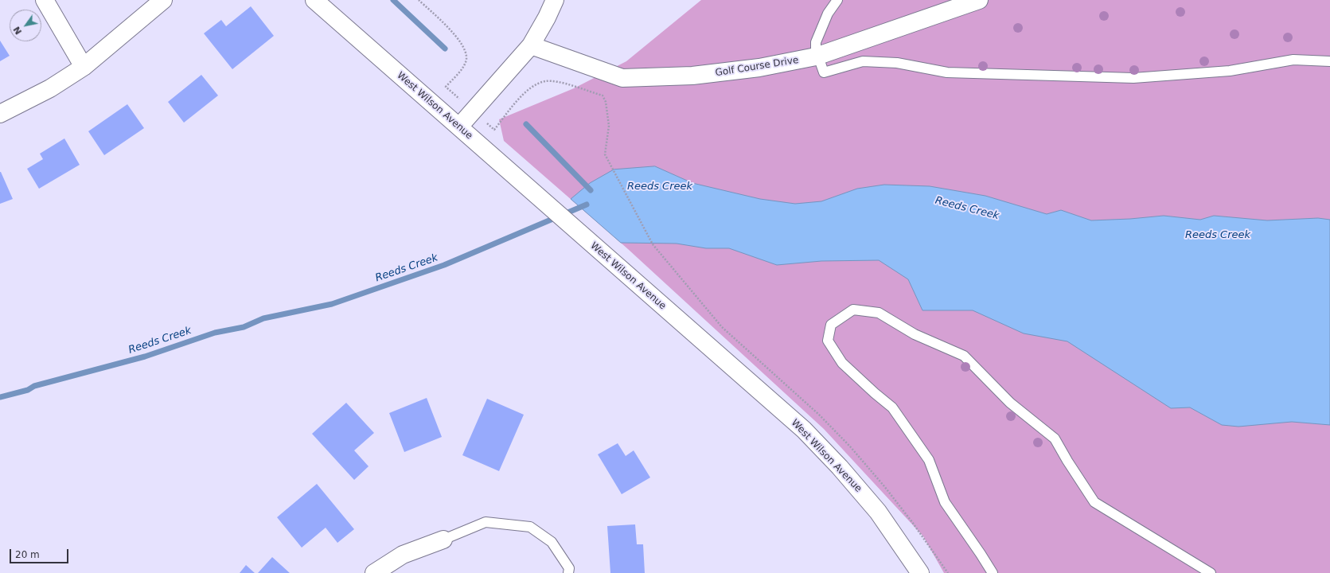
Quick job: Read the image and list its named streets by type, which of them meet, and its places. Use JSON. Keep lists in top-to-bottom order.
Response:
{
  "streets": {
    "street": ["Golf Course Drive", "West Wilson Avenue"]
  },
  "water": ["Reeds Creek"],
  "scale_bar": "20 m",
  "north": "bottom left"
}
